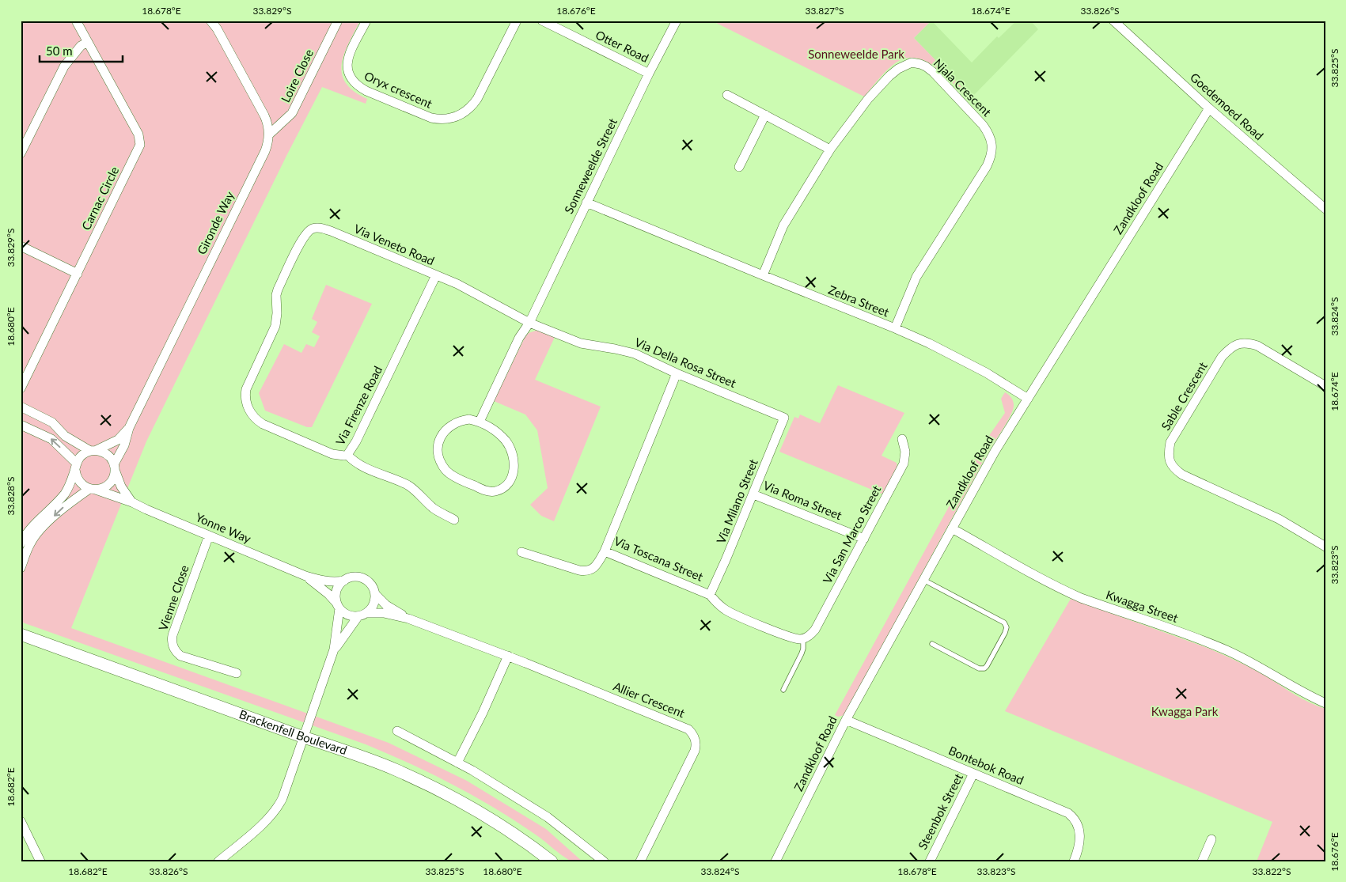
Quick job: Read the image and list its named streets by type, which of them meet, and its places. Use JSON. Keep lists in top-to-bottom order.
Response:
{
  "streets": {
    "street": [
      "Otter Road",
      "Loire Close",
      "Njala Crescent",
      "Oryx crescent",
      "Goedemoed Road",
      "Sonneweelde Street",
      "Carnac Circle",
      "Zandkloof Road",
      "Gironde Way",
      "Via Veneto Road",
      "Zebra Street",
      "Via Della Rosa Street",
      "Sable Crescent",
      "Via Firenze Road",
      "Via Roma Street",
      "Via Milano Street",
      "Yonne Way",
      "Via San Marco Street",
      "Via Toscana Street",
      "Vienne Close",
      "Kwagga Street",
      "Allier Crescent",
      "Brackenfell Boulevard",
      "Bontebok Road",
      "Steenbok Street"
    ]
  },
  "crossings": [
    ["Otter Road", "Sonneweelde Street"],
    ["Loire Close", "Gironde Way"],
    ["Njala Crescent", "Zebra Street"],
    ["Goedemoed Road", "Zandkloof Road"],
    ["Sonneweelde Street", "Via Veneto Road"],
    ["Sonneweelde Street", "Zebra Street"],
    ["Sonneweelde Street", "Via Della Rosa Street"],
    ["Zandkloof Road", "Zebra Street"],
    ["Zandkloof Road", "Kwagga Street"],
    ["Zandkloof Road", "Bontebok Road"],
    ["Via Veneto Road", "Via Della Rosa Street"],
    ["Via Veneto Road", "Via Firenze Road"],
    ["Via Della Rosa Street", "Via Milano Street"],
    ["Via Della Rosa Street", "Via Toscana Street"],
    ["Via Roma Street", "Via Milano Street"],
    ["Via Roma Street", "Via San Marco Street"],
    ["Via Milano Street", "Via Toscana Street"],
    ["Yonne Way", "Vienne Close"],
    ["Yonne Way", "Allier Crescent"],
    ["Via San Marco Street", "Via Toscana Street"],
    ["Bontebok Road", "Steenbok Street"]
  ],
  "parks": ["Sonneweelde Park", "Kwagga Park"],
  "scale_bar": "50 m",
  "coordinates": [
    "18.678°E",
    "33.829°S",
    "18.676°E",
    "33.827°S",
    "18.674°E",
    "33.826°S",
    "33.825°S",
    "33.824°S",
    "18.680°E",
    "33.828°S",
    "33.823°S",
    "18.682°E",
    "33.822°S"
  ]
}
